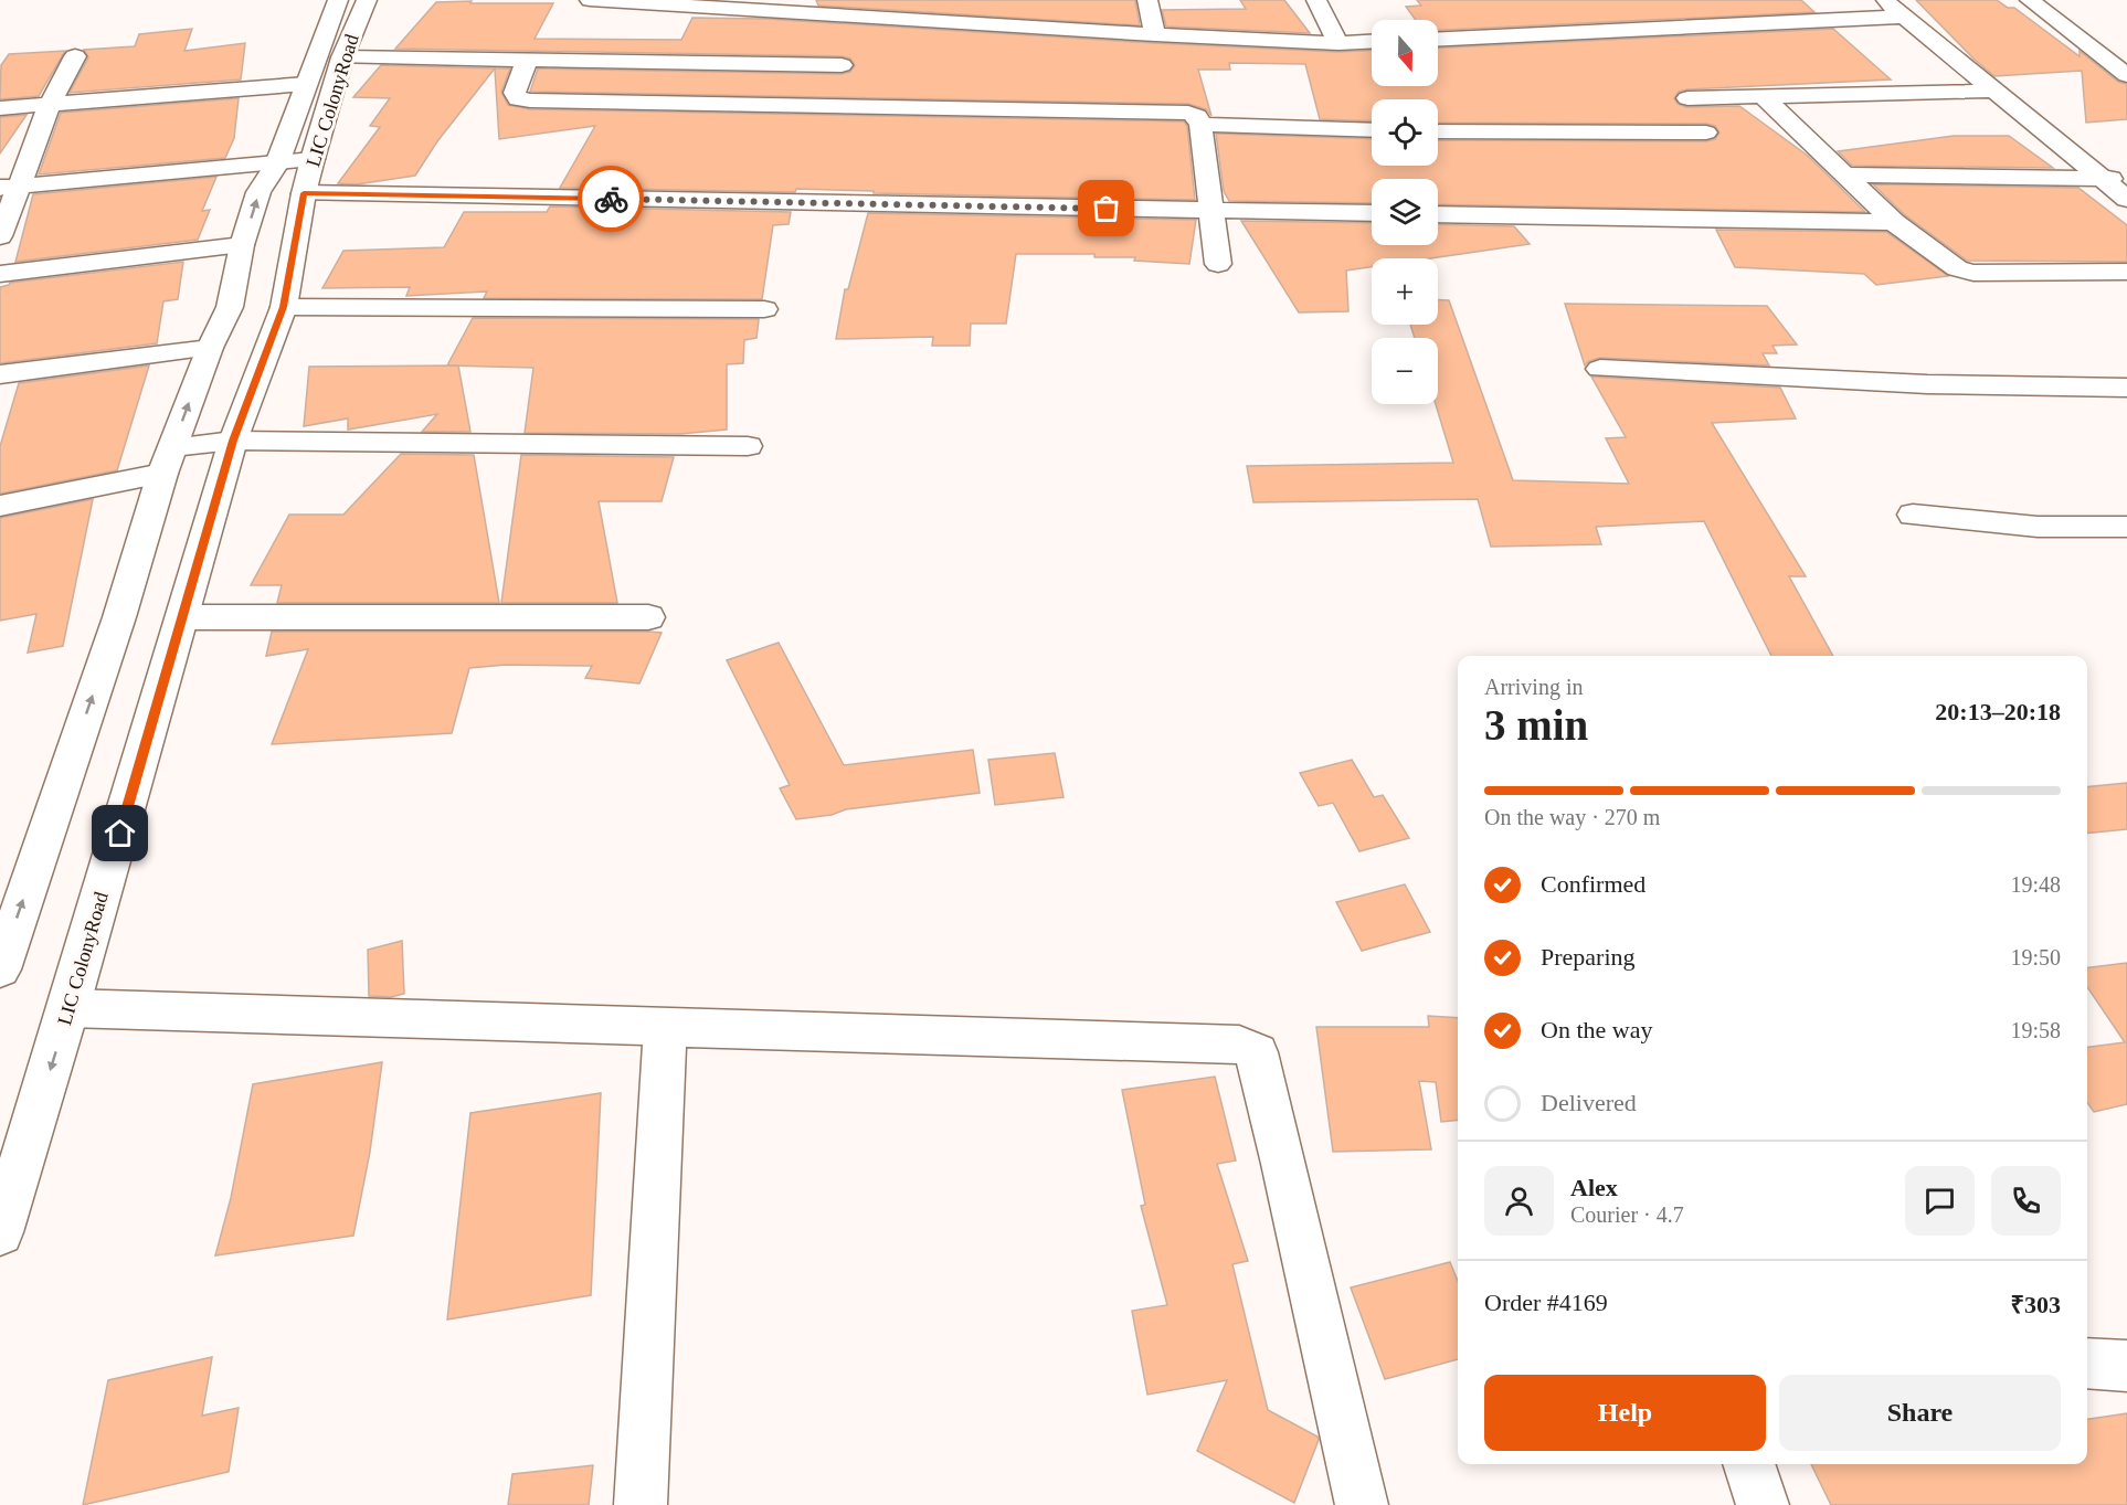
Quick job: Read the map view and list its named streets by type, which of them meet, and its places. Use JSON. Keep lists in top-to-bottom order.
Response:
{
  "streets": {
    "street": ["LIC ColonyRoad"]
  },
  "north": "bottom",
  "page": {
    "map_buttons": ["+", "−"],
    "heading": ["3 min", "Arriving in", "20:13–20:18"],
    "panel": [
      "Alex",
      "Courier · 4.7",
      "Order #4169",
      "₹303"
    ],
    "bar": "On the way · 270 m",
    "list": [
      ["Confirmed", "19:48"],
      ["Preparing", "19:50"],
      ["On the way", "19:58"],
      "Delivered"
    ],
    "buttons": ["Help", "Share"]
  }
}
